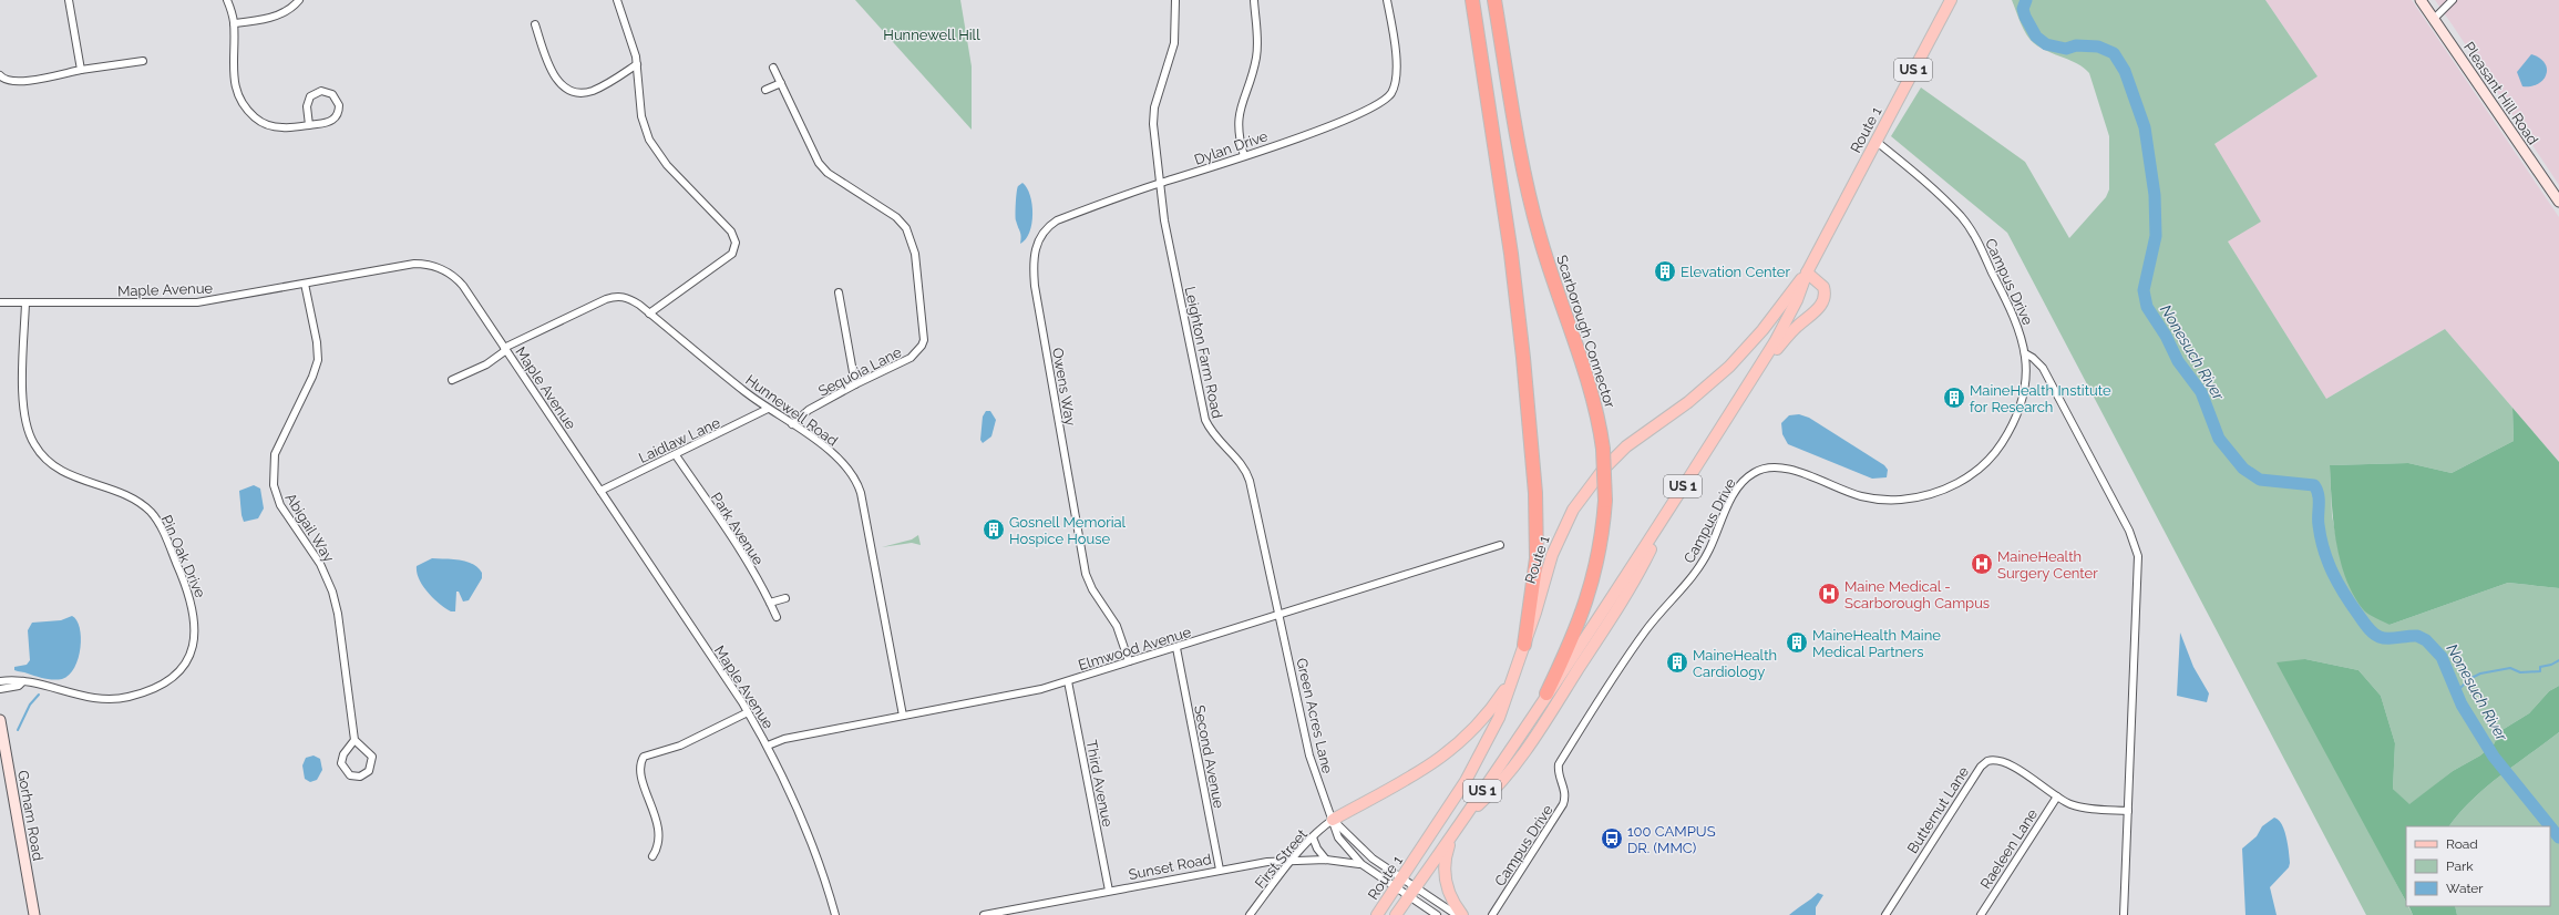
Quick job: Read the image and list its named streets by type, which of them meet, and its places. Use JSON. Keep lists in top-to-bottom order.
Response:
{
  "streets": {
    "highway": ["Scarborough Connector"],
    "main road": ["US 1", "Route 1"],
    "street": [
      "Pleasant Hill Road",
      "Dylan Drive",
      "Campus Drive",
      "Maple Avenue",
      "Leighton Farm Road",
      "Sequoia Lane",
      "Owens Way",
      "Hunnewell Road",
      "Laidlaw Lane",
      "Abigail Way",
      "Park Avenue",
      "Pin Oak Drive",
      "Elmwood Avenue",
      "Green Acres Lane",
      "Second Avenue",
      "Third Avenue",
      "Butternut Lane",
      "Gorham Road",
      "Raeleen Lane",
      "First Street",
      "Sunset Road"
    ]
  },
  "crossings": [
    ["Route 1", "Campus Drive"],
    ["Route 1", "Scarborough Connector"],
    ["Route 1", "Green Acres Lane"],
    ["Dylan Drive", "Leighton Farm Road"],
    ["Dylan Drive", "Owens Way"],
    ["Maple Avenue", "Hunnewell Road"],
    ["Maple Avenue", "Laidlaw Lane"],
    ["Maple Avenue", "Abigail Way"],
    ["Maple Avenue", "Pin Oak Drive"],
    ["Maple Avenue", "Elmwood Avenue"],
    ["Leighton Farm Road", "Owens Way"],
    ["Leighton Farm Road", "Elmwood Avenue"],
    ["Leighton Farm Road", "Green Acres Lane"],
    ["Sequoia Lane", "Hunnewell Road"],
    ["Owens Way", "Elmwood Avenue"],
    ["Hunnewell Road", "Laidlaw Lane"],
    ["Hunnewell Road", "Elmwood Avenue"],
    ["Laidlaw Lane", "Park Avenue"],
    ["Elmwood Avenue", "Green Acres Lane"],
    ["Elmwood Avenue", "Second Avenue"],
    ["Elmwood Avenue", "Third Avenue"],
    ["Green Acres Lane", "First Street"],
    ["Green Acres Lane", "Sunset Road"],
    ["Second Avenue", "Sunset Road"],
    ["Third Avenue", "Sunset Road"],
    ["Butternut Lane", "Raeleen Lane"],
    ["First Street", "Sunset Road"]
  ],
  "water": ["Nonesuch River"],
  "parks": ["Hunnewell Hill"],
  "places": {
    "building": [
      "Elevation Center",
      "MaineHealth Institute for Research",
      "Gosnell Memorial Hospice House",
      "MaineHealth Maine Medical Partners",
      "MaineHealth Cardiology"
    ],
    "hospital": ["MaineHealth Surgery Center", "Maine Medical - Scarborough Campus"],
    "bus stop": ["100 CAMPUS DR. (MMC)"]
  },
  "legend": ["Road", "Park", "Water"]
}
